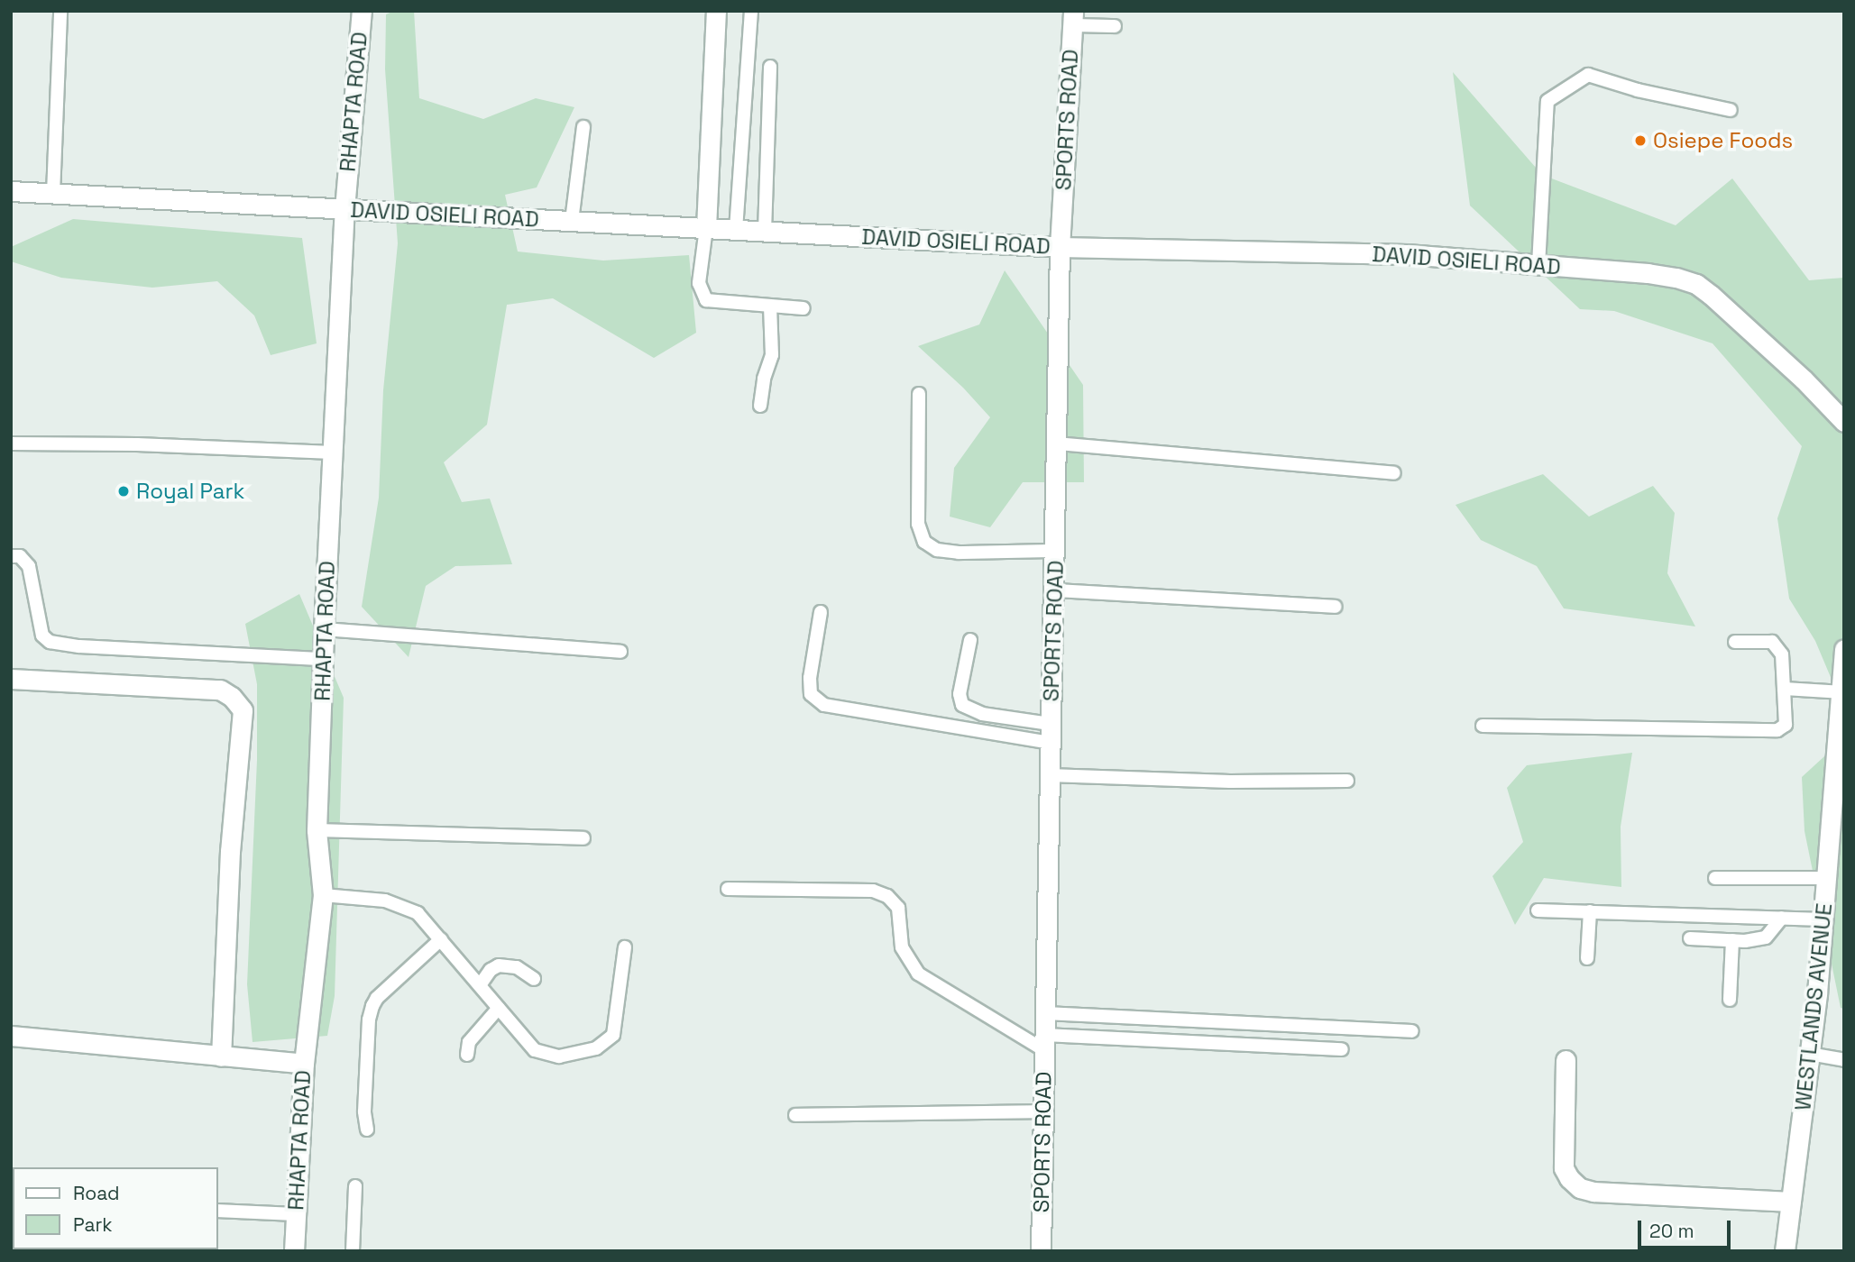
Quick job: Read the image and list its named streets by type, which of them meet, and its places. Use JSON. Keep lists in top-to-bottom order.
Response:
{
  "streets": {
    "street": [
      "RHAPTA ROAD",
      "SPORTS ROAD",
      "DAVID OSIELI ROAD",
      "WESTLANDS AVENUE"
    ]
  },
  "crossings": [
    ["RHAPTA ROAD", "DAVID OSIELI ROAD"],
    ["SPORTS ROAD", "DAVID OSIELI ROAD"]
  ],
  "places": ["Osiepe Foods", "Royal Park"],
  "legend": ["Road", "Park"],
  "scale_bar": "20 m"
}
